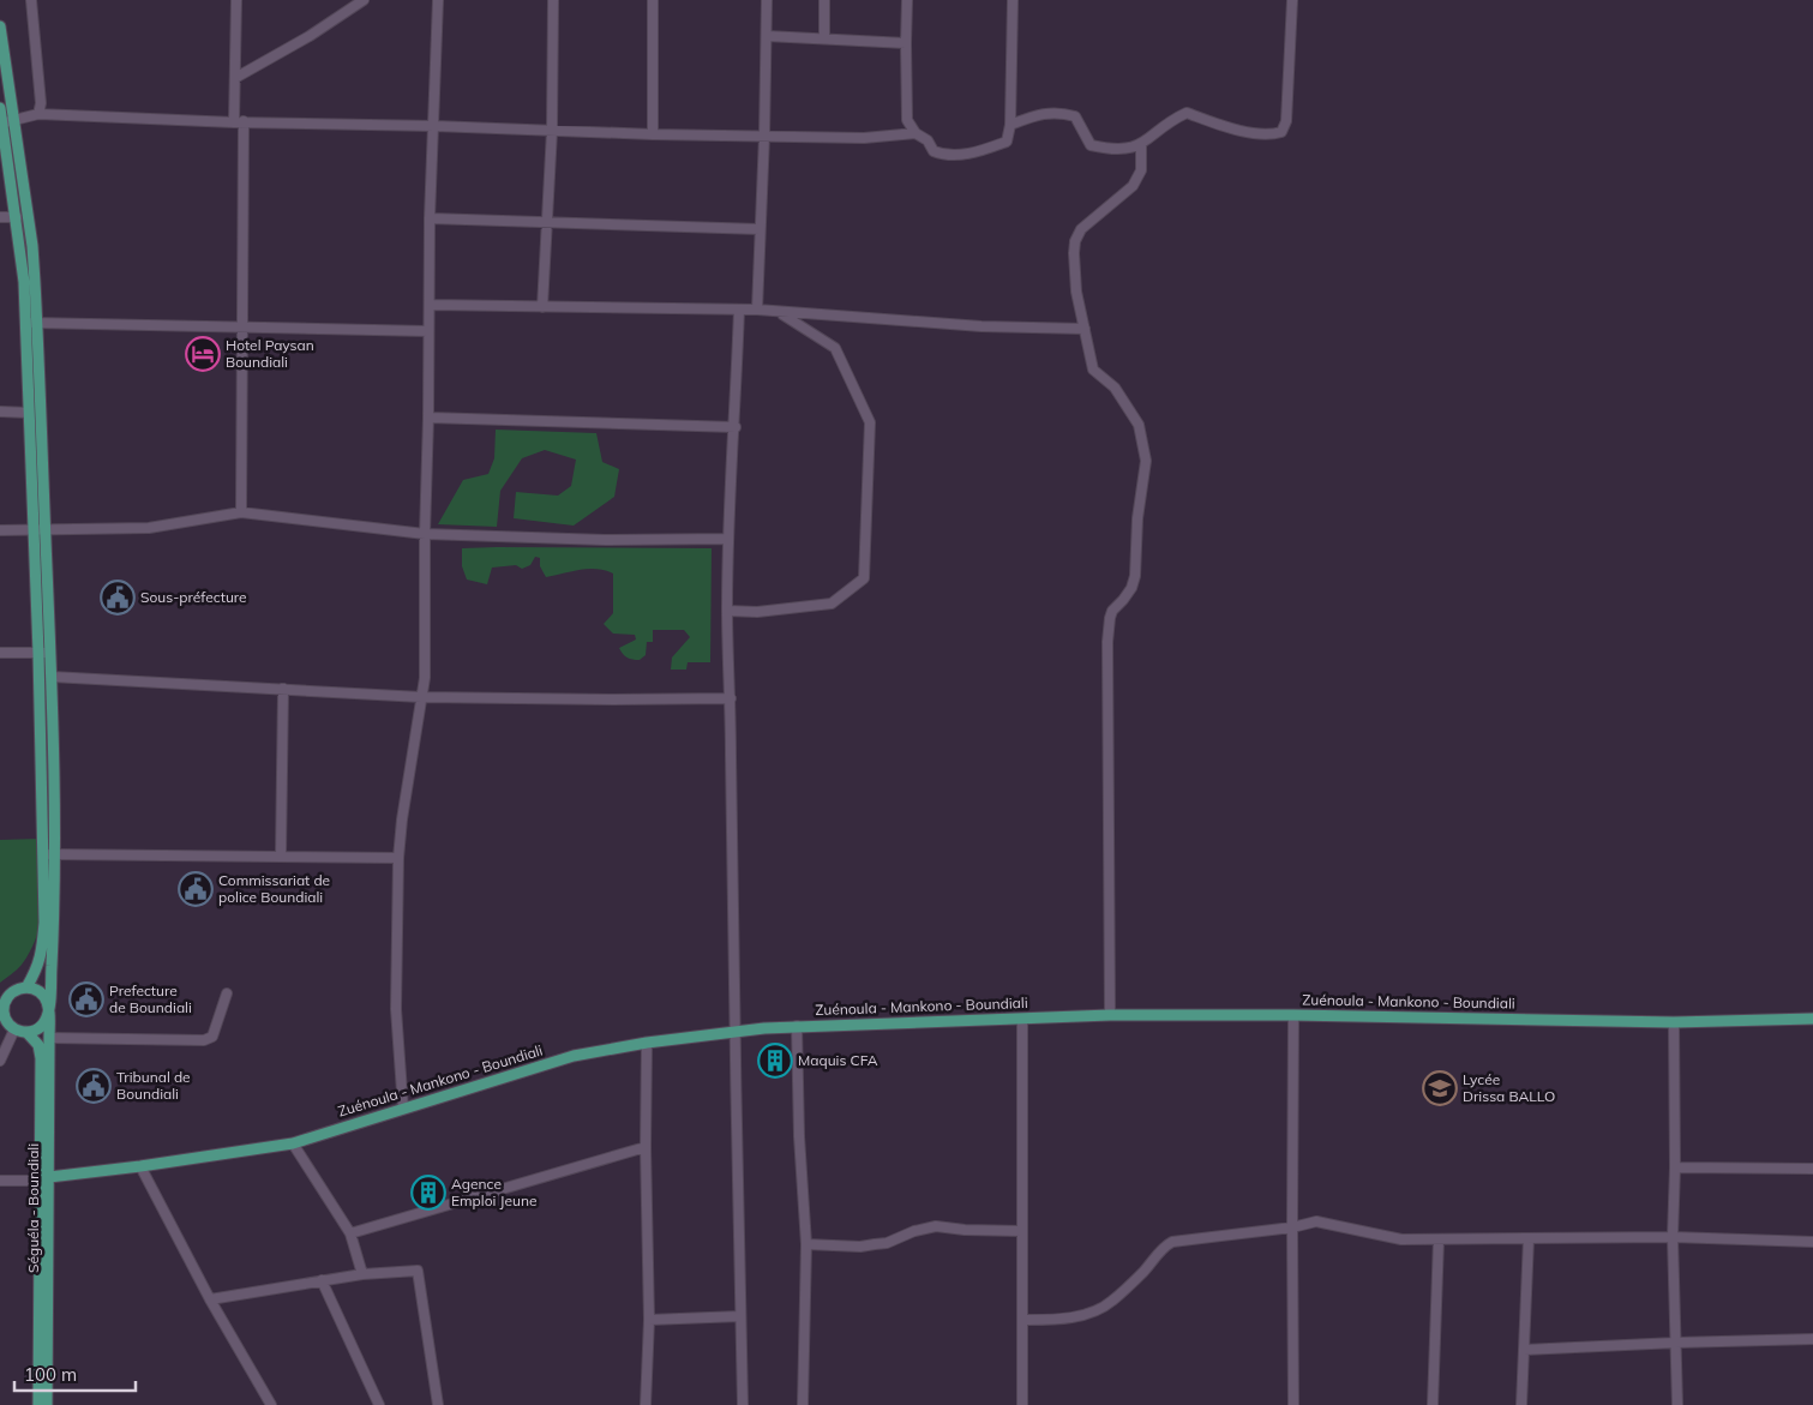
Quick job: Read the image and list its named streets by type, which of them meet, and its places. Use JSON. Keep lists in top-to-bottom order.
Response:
{
  "streets": {
    "main road": ["Zuénoula - Mankono - Boundiali", "Séguéla - Boundiali"]
  },
  "crossings": [
    ["Zuénoula - Mankono - Boundiali", "Séguéla - Boundiali"]
  ],
  "places": {
    "hotel": ["Hotel Paysan Boundiali"],
    "public building": [
      "Sous-préfecture",
      "Commissariat de police Boundiali",
      "Prefecture de Boundiali",
      "Tribunal de Boundiali"
    ],
    "building": ["Maquis CFA", "Agence Emploi Jeune"],
    "school or university": ["Lycée Drissa BALLO"]
  },
  "scale_bar": "100 m"
}
